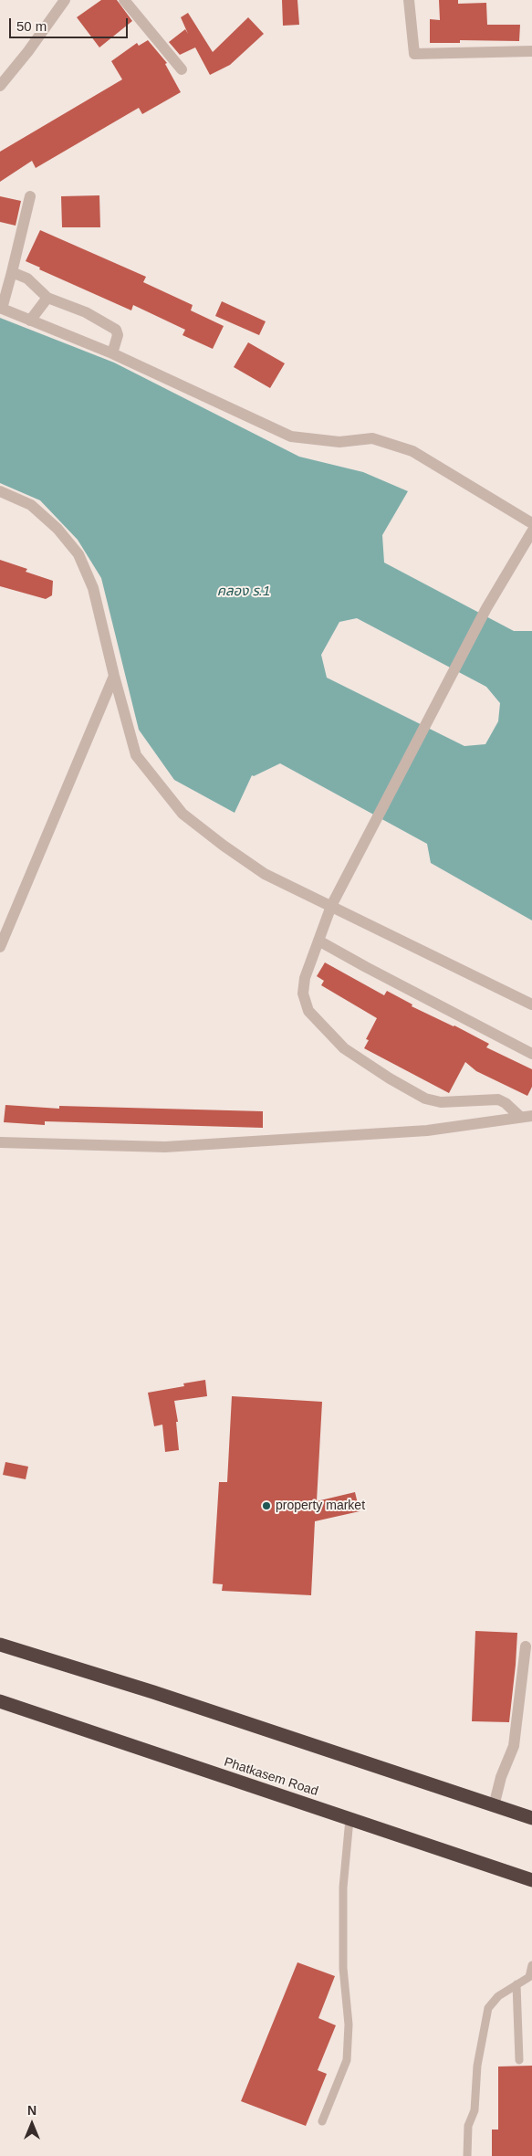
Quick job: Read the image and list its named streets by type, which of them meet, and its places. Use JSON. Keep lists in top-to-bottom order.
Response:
{
  "streets": {
    "highway": ["Phatkasem Road"]
  },
  "water": ["คลอง ร.1"],
  "places": ["property market"],
  "scale_bar": "50 m",
  "north": "top"
}
